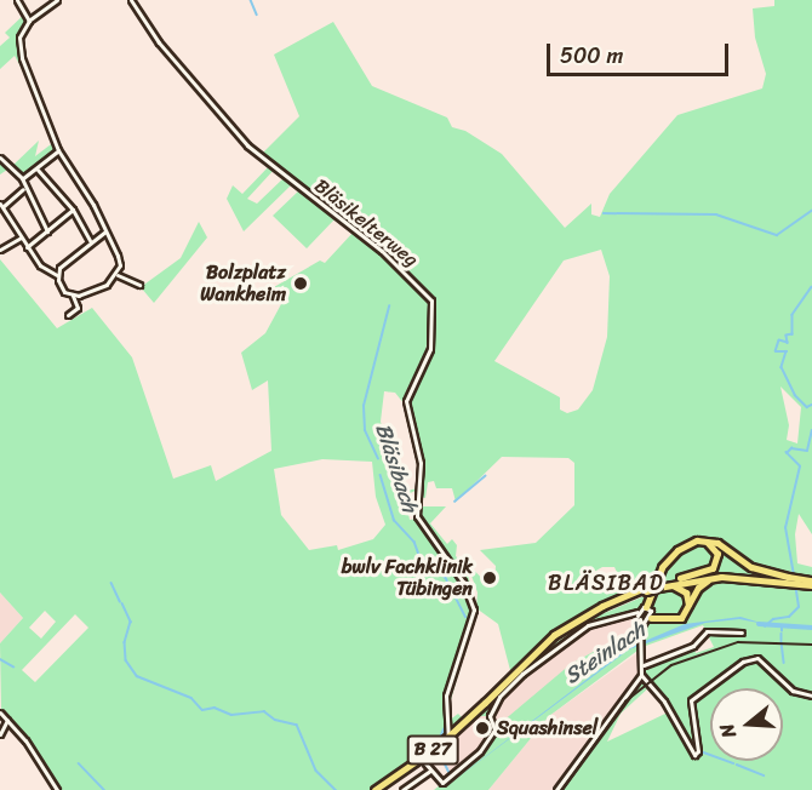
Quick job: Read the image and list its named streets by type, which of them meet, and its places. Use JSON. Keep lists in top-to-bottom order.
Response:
{
  "streets": {
    "highway": ["B 27"],
    "street": ["Bläsikelterweg"]
  },
  "crossings": [
    ["Bläsikelterweg", "B 27"]
  ],
  "districts": ["BLÄSIBAD"],
  "water": ["Bläsibach", "Steinlach"],
  "places": ["Bolzplatz Wankheim", "bwlv Fachklinik Tübingen", "Squashinsel"],
  "scale_bar": "500 m",
  "north": "left"
}
